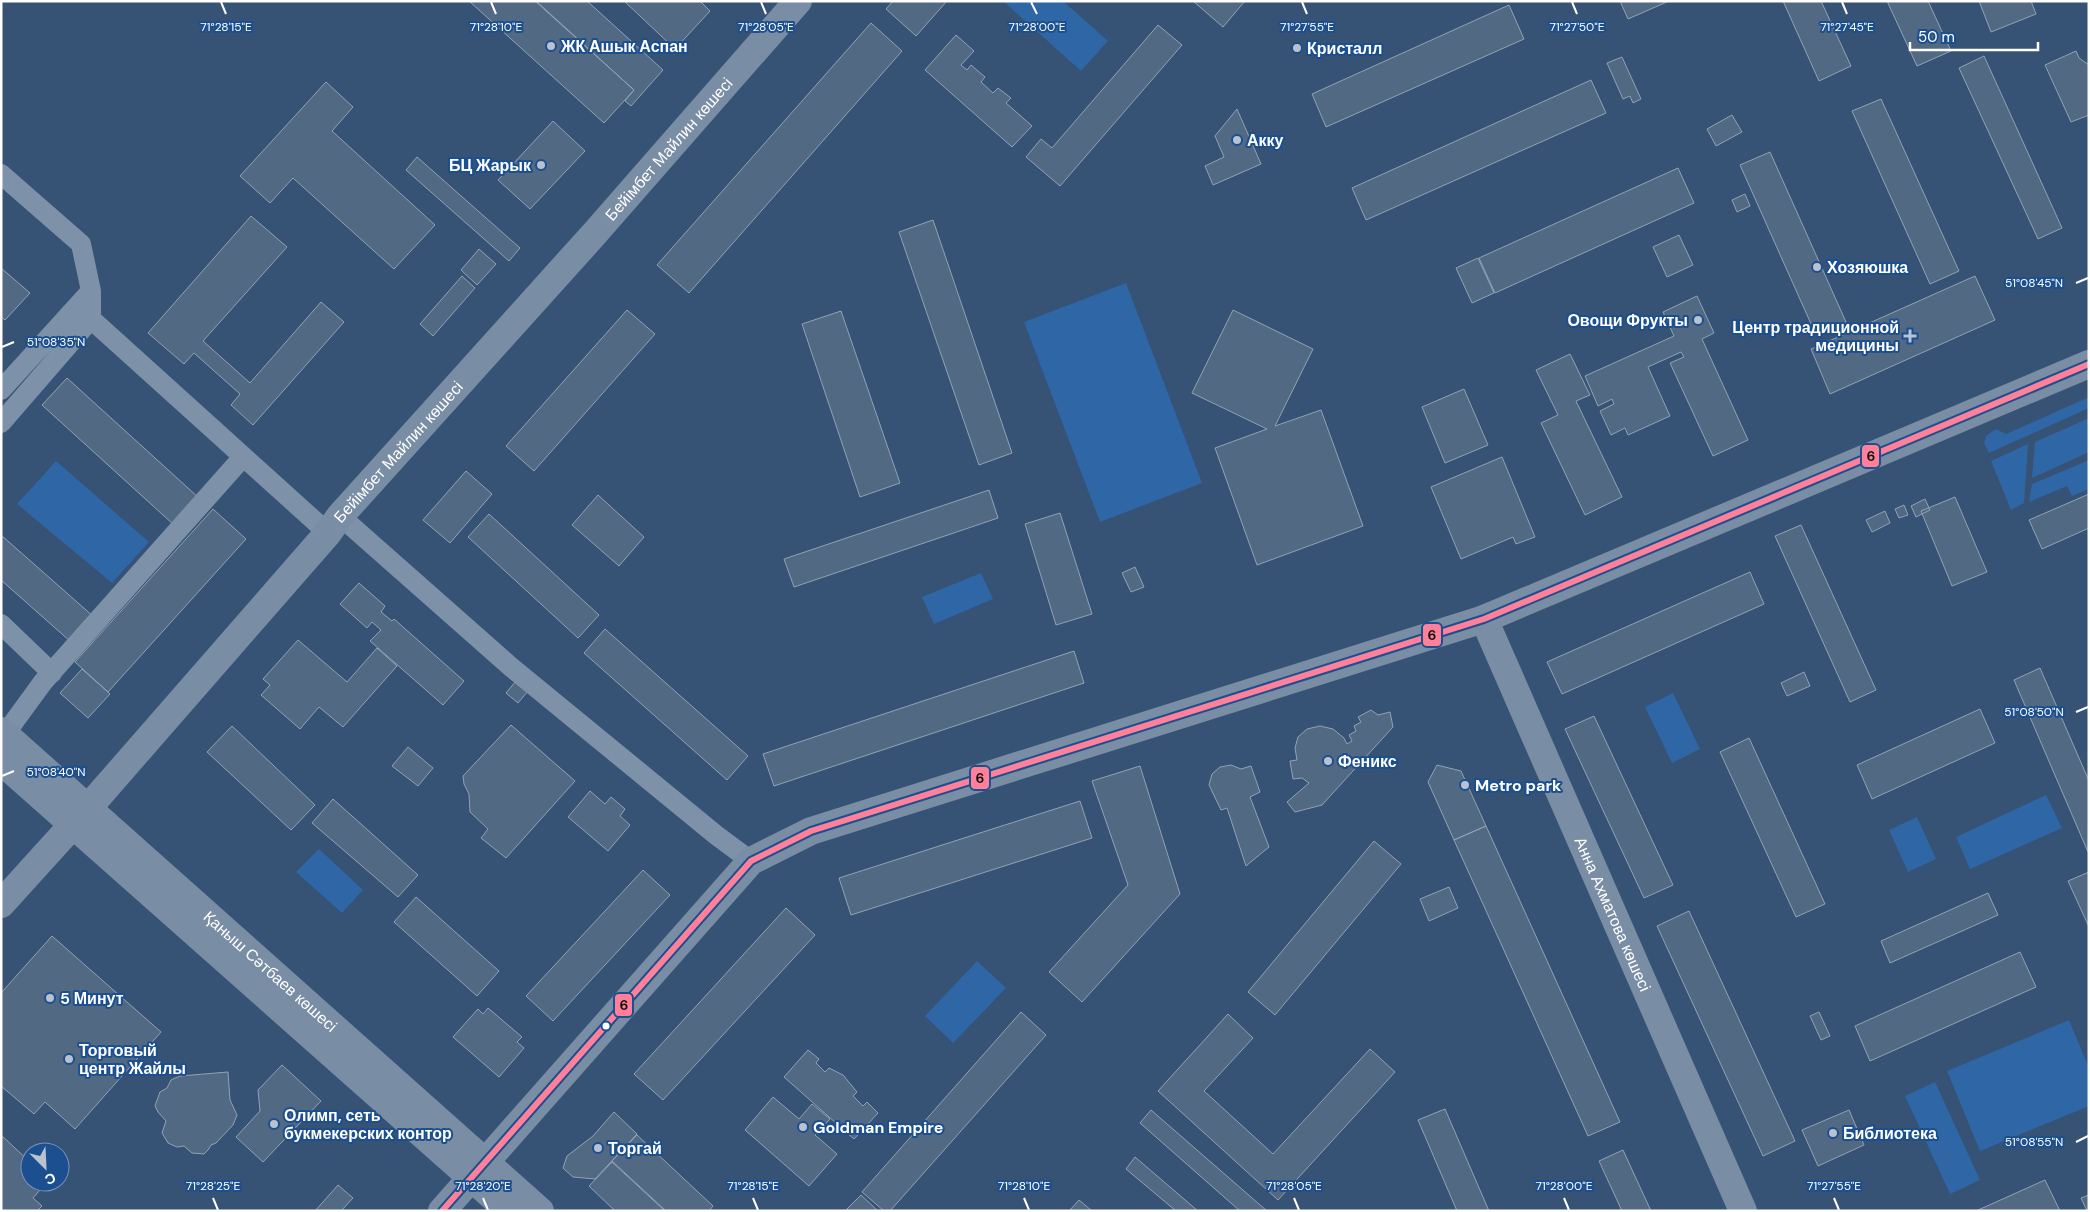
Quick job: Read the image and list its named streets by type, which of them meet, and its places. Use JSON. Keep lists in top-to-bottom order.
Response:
{
  "streets": {
    "street": ["Бейімбет Майлин көшесі", "Анна Ахматова көшесі", "Қаныш Сәтбаев көшесі"]
  },
  "crossings": [
    ["Бейімбет Майлин көшесі", "Қаныш Сәтбаев көшесі"]
  ],
  "places": {
    "other": [
      "ЖК Ашык Аспан",
      "Кристалл",
      "Акку",
      "БЦ Жарык",
      "Хозяюшка",
      "Овощи Фрукты",
      "Феникс",
      "Metro park",
      "5 Минут",
      "Торговый центр Жайлы",
      "Олимп, сеть букмекерских контор",
      "Goldman Empire",
      "Библиотека",
      "Торгай"
    ],
    "health": ["Центр традиционной медицины"]
  },
  "lines": ["transit line 6"],
  "scale_bar": "50 m",
  "north": "bottom right",
  "coordinates": [
    "71°28'15\"E",
    "71°28'10\"E",
    "71°28'05\"E",
    "71°28'00\"E",
    "71°27'55\"E",
    "71°27'50\"E",
    "71°27'45\"E",
    "51°08'45\"N",
    "51°08'35\"N",
    "51°08'50\"N",
    "51°08'40\"N",
    "51°08'55\"N",
    "71°28'25\"E",
    "71°28'20\"E"
  ]
}
